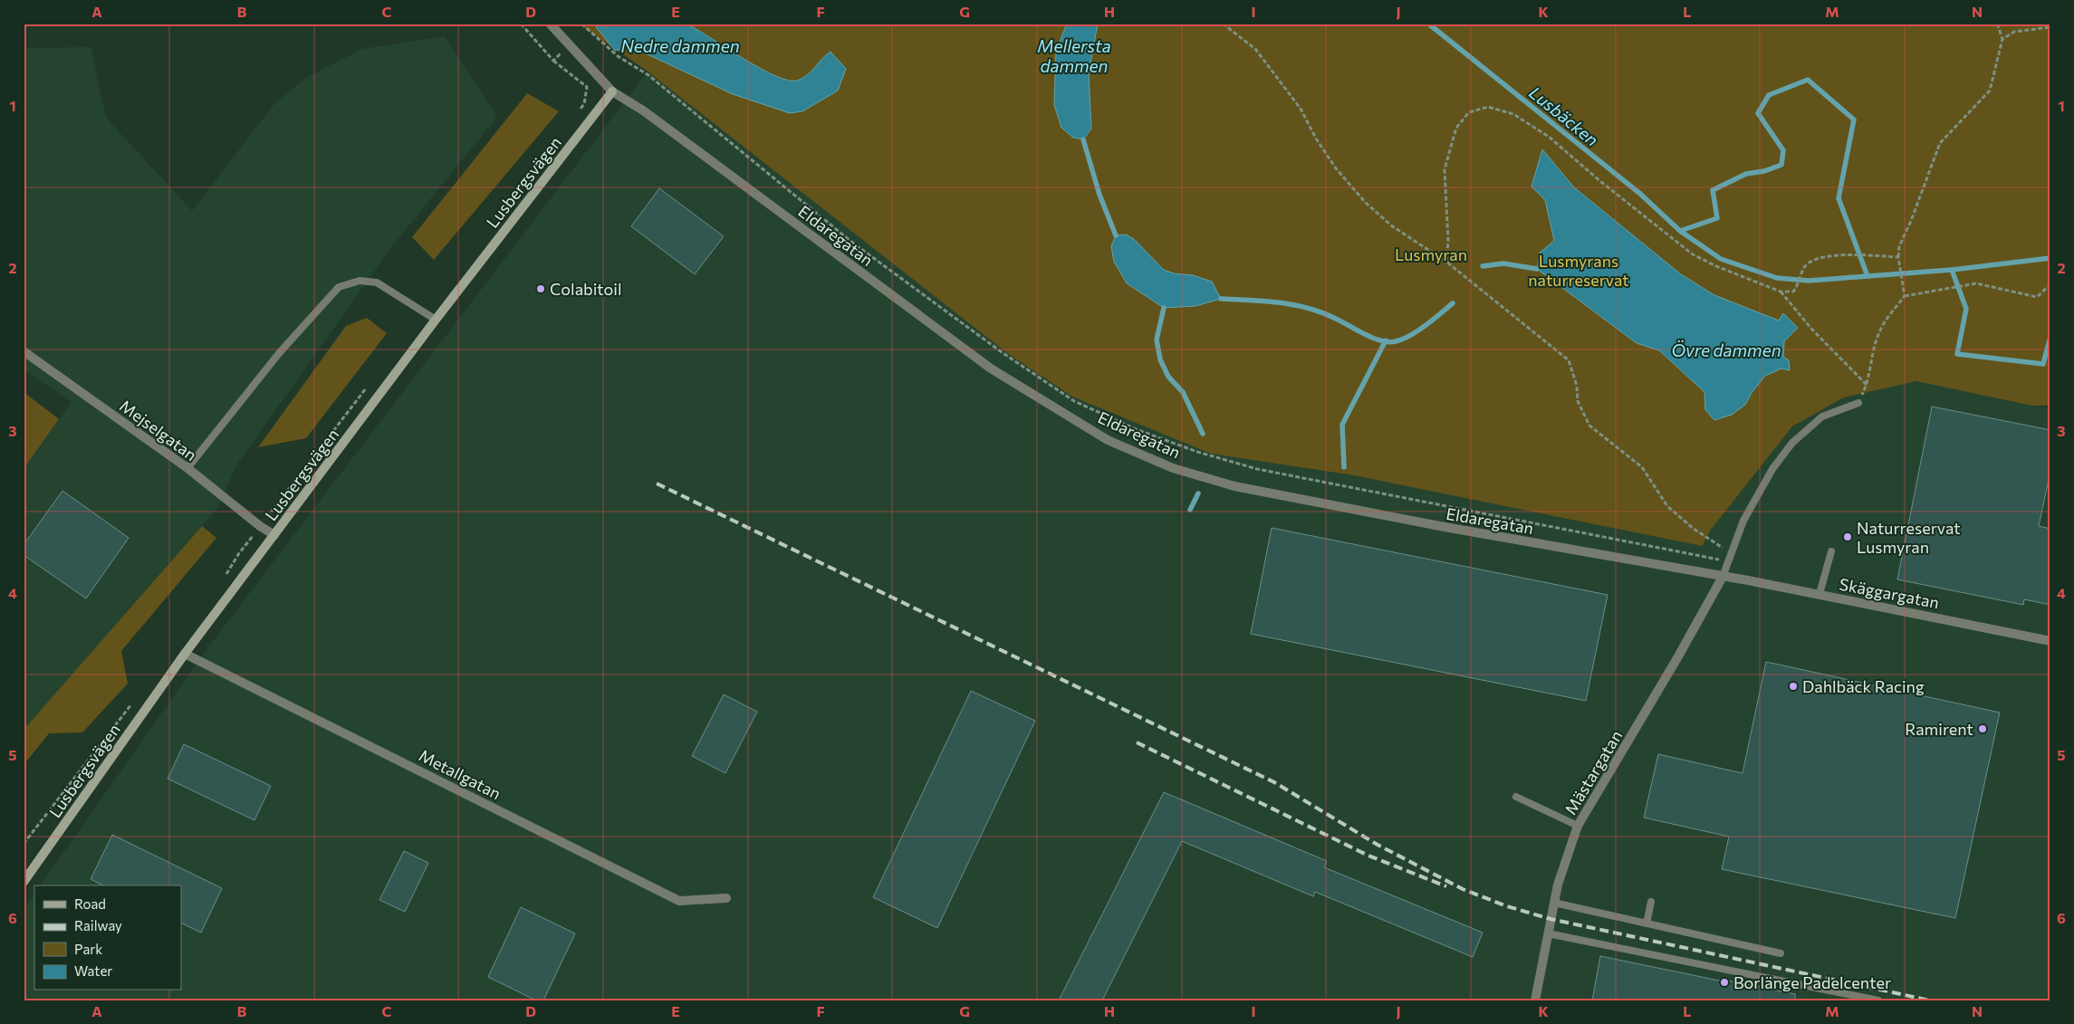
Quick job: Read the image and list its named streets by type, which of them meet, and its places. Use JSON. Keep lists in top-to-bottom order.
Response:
{
  "streets": {
    "street": [
      "Lusbergsvägen",
      "Eldaregatan",
      "Mejselgatan",
      "Skäggargatan",
      "Mästargatan",
      "Metallgatan"
    ]
  },
  "crossings": [
    ["Lusbergsvägen", "Eldaregatan"],
    ["Lusbergsvägen", "Mejselgatan"],
    ["Lusbergsvägen", "Metallgatan"],
    ["Eldaregatan", "Skäggargatan"],
    ["Eldaregatan", "Mästargatan"],
    ["Skäggargatan", "Mästargatan"]
  ],
  "water": [
    "Nedre dammen",
    "Mellersta dammen",
    "Lusbäcken",
    "Övre dammen"
  ],
  "parks": ["Lusmyran", "Lusmyrans naturreservat"],
  "places": [
    "Colabitoil",
    "Naturreservat Lusmyran",
    "Dahlbäck Racing",
    "Ramirent",
    "Borlänge Padelcenter"
  ],
  "legend": [
    "Road",
    "Railway",
    "Park",
    "Water"
  ],
  "grid": {
    "columns": [
      "A",
      "B",
      "C",
      "D",
      "E",
      "F",
      "G",
      "H",
      "I",
      "J",
      "K",
      "L",
      "M",
      "N"
    ],
    "rows": [
      "1",
      "2",
      "3",
      "4",
      "5",
      "6"
    ]
  }
}
